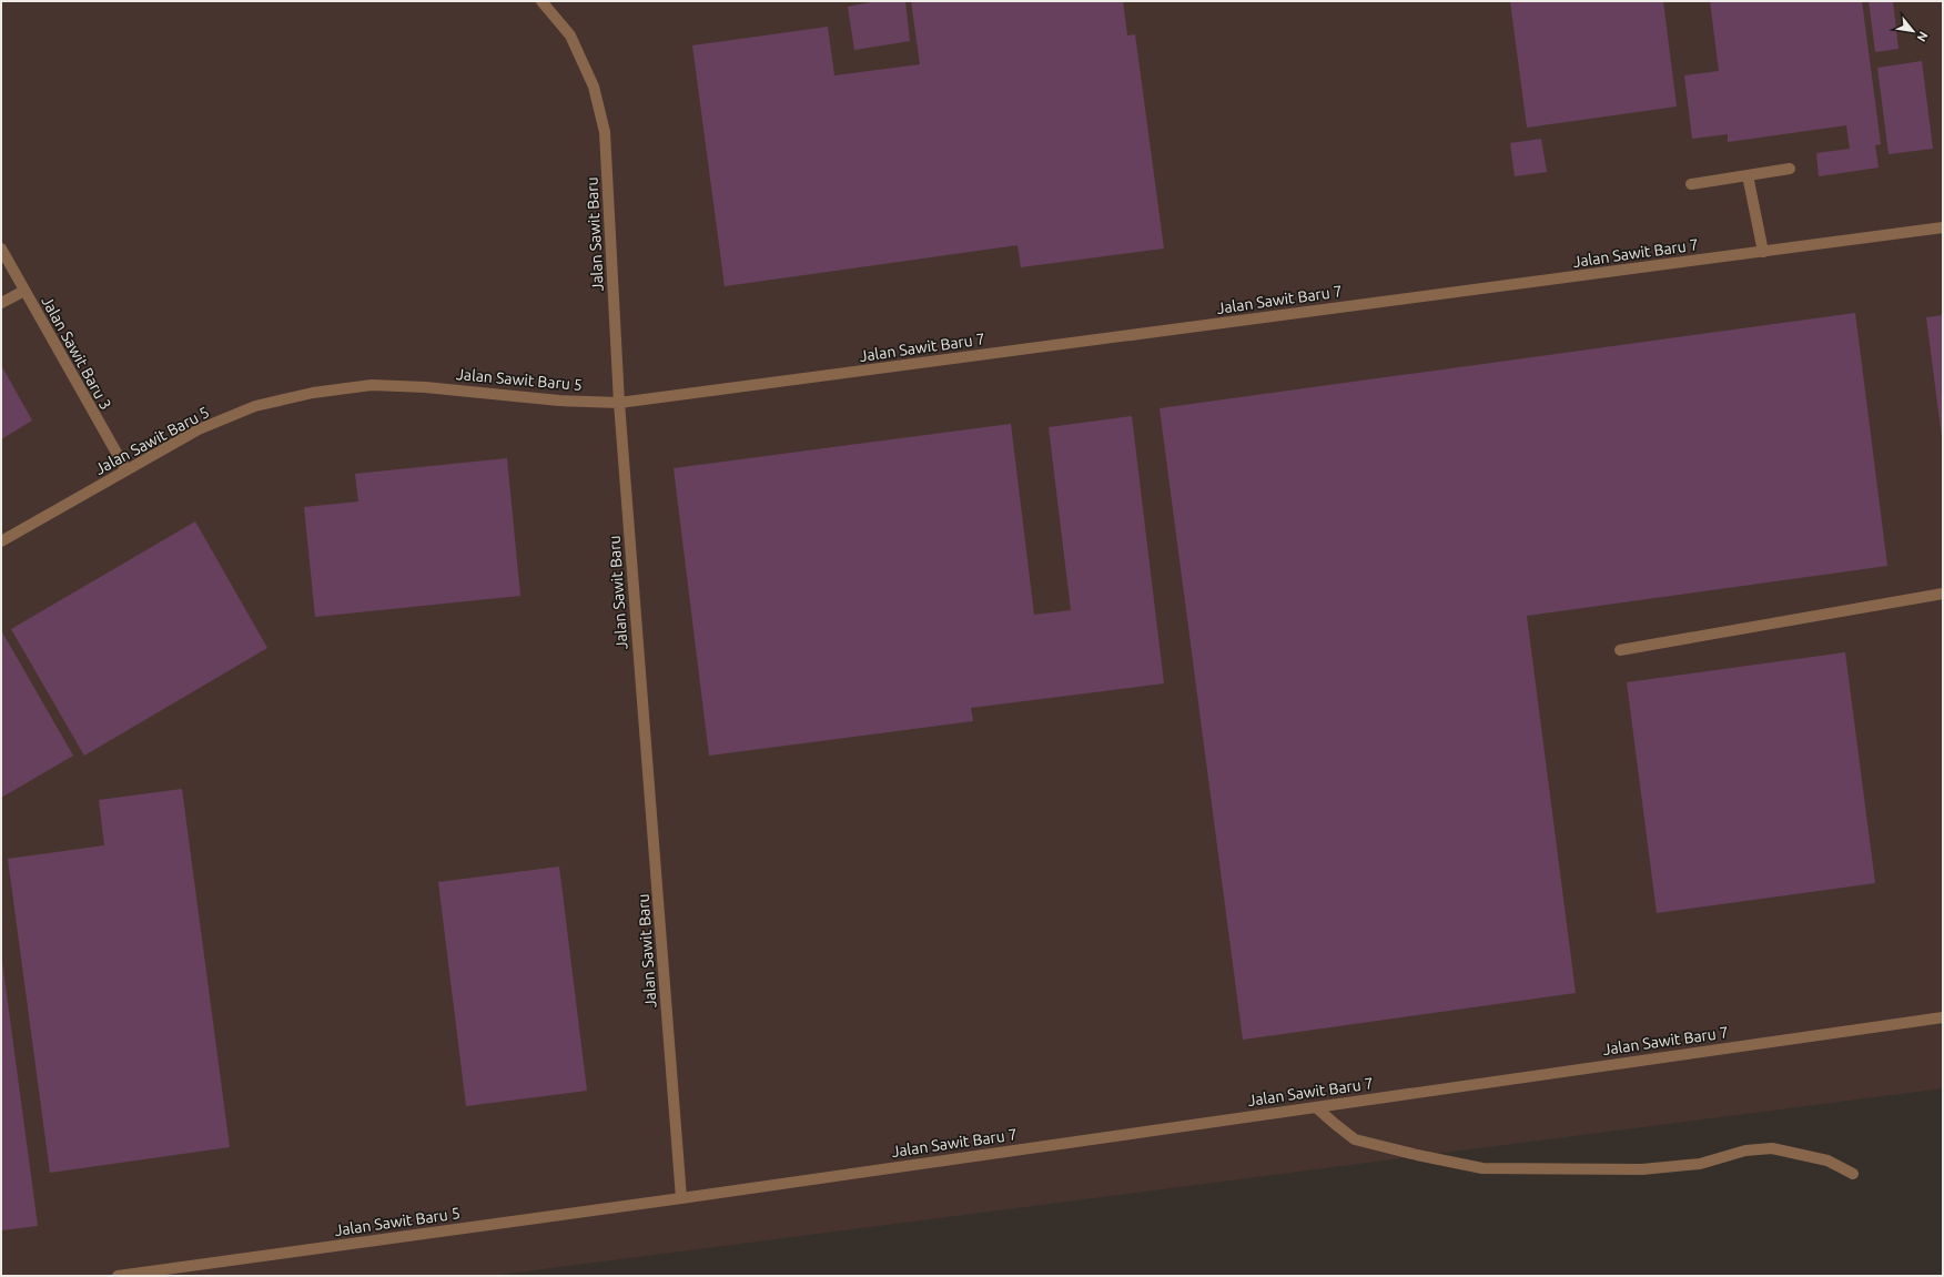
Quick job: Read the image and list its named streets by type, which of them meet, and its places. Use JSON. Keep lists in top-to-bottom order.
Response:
{
  "streets": {
    "street": [
      "Jalan Sawit Baru",
      "Jalan Sawit Baru 7",
      "Jalan Sawit Baru 3",
      "Jalan Sawit Baru 5"
    ]
  },
  "crossings": [
    ["Jalan Sawit Baru", "Jalan Sawit Baru 7"],
    ["Jalan Sawit Baru", "Jalan Sawit Baru 5"],
    ["Jalan Sawit Baru 7", "Jalan Sawit Baru 5"],
    ["Jalan Sawit Baru 3", "Jalan Sawit Baru 5"]
  ],
  "north": "bottom right"
}
